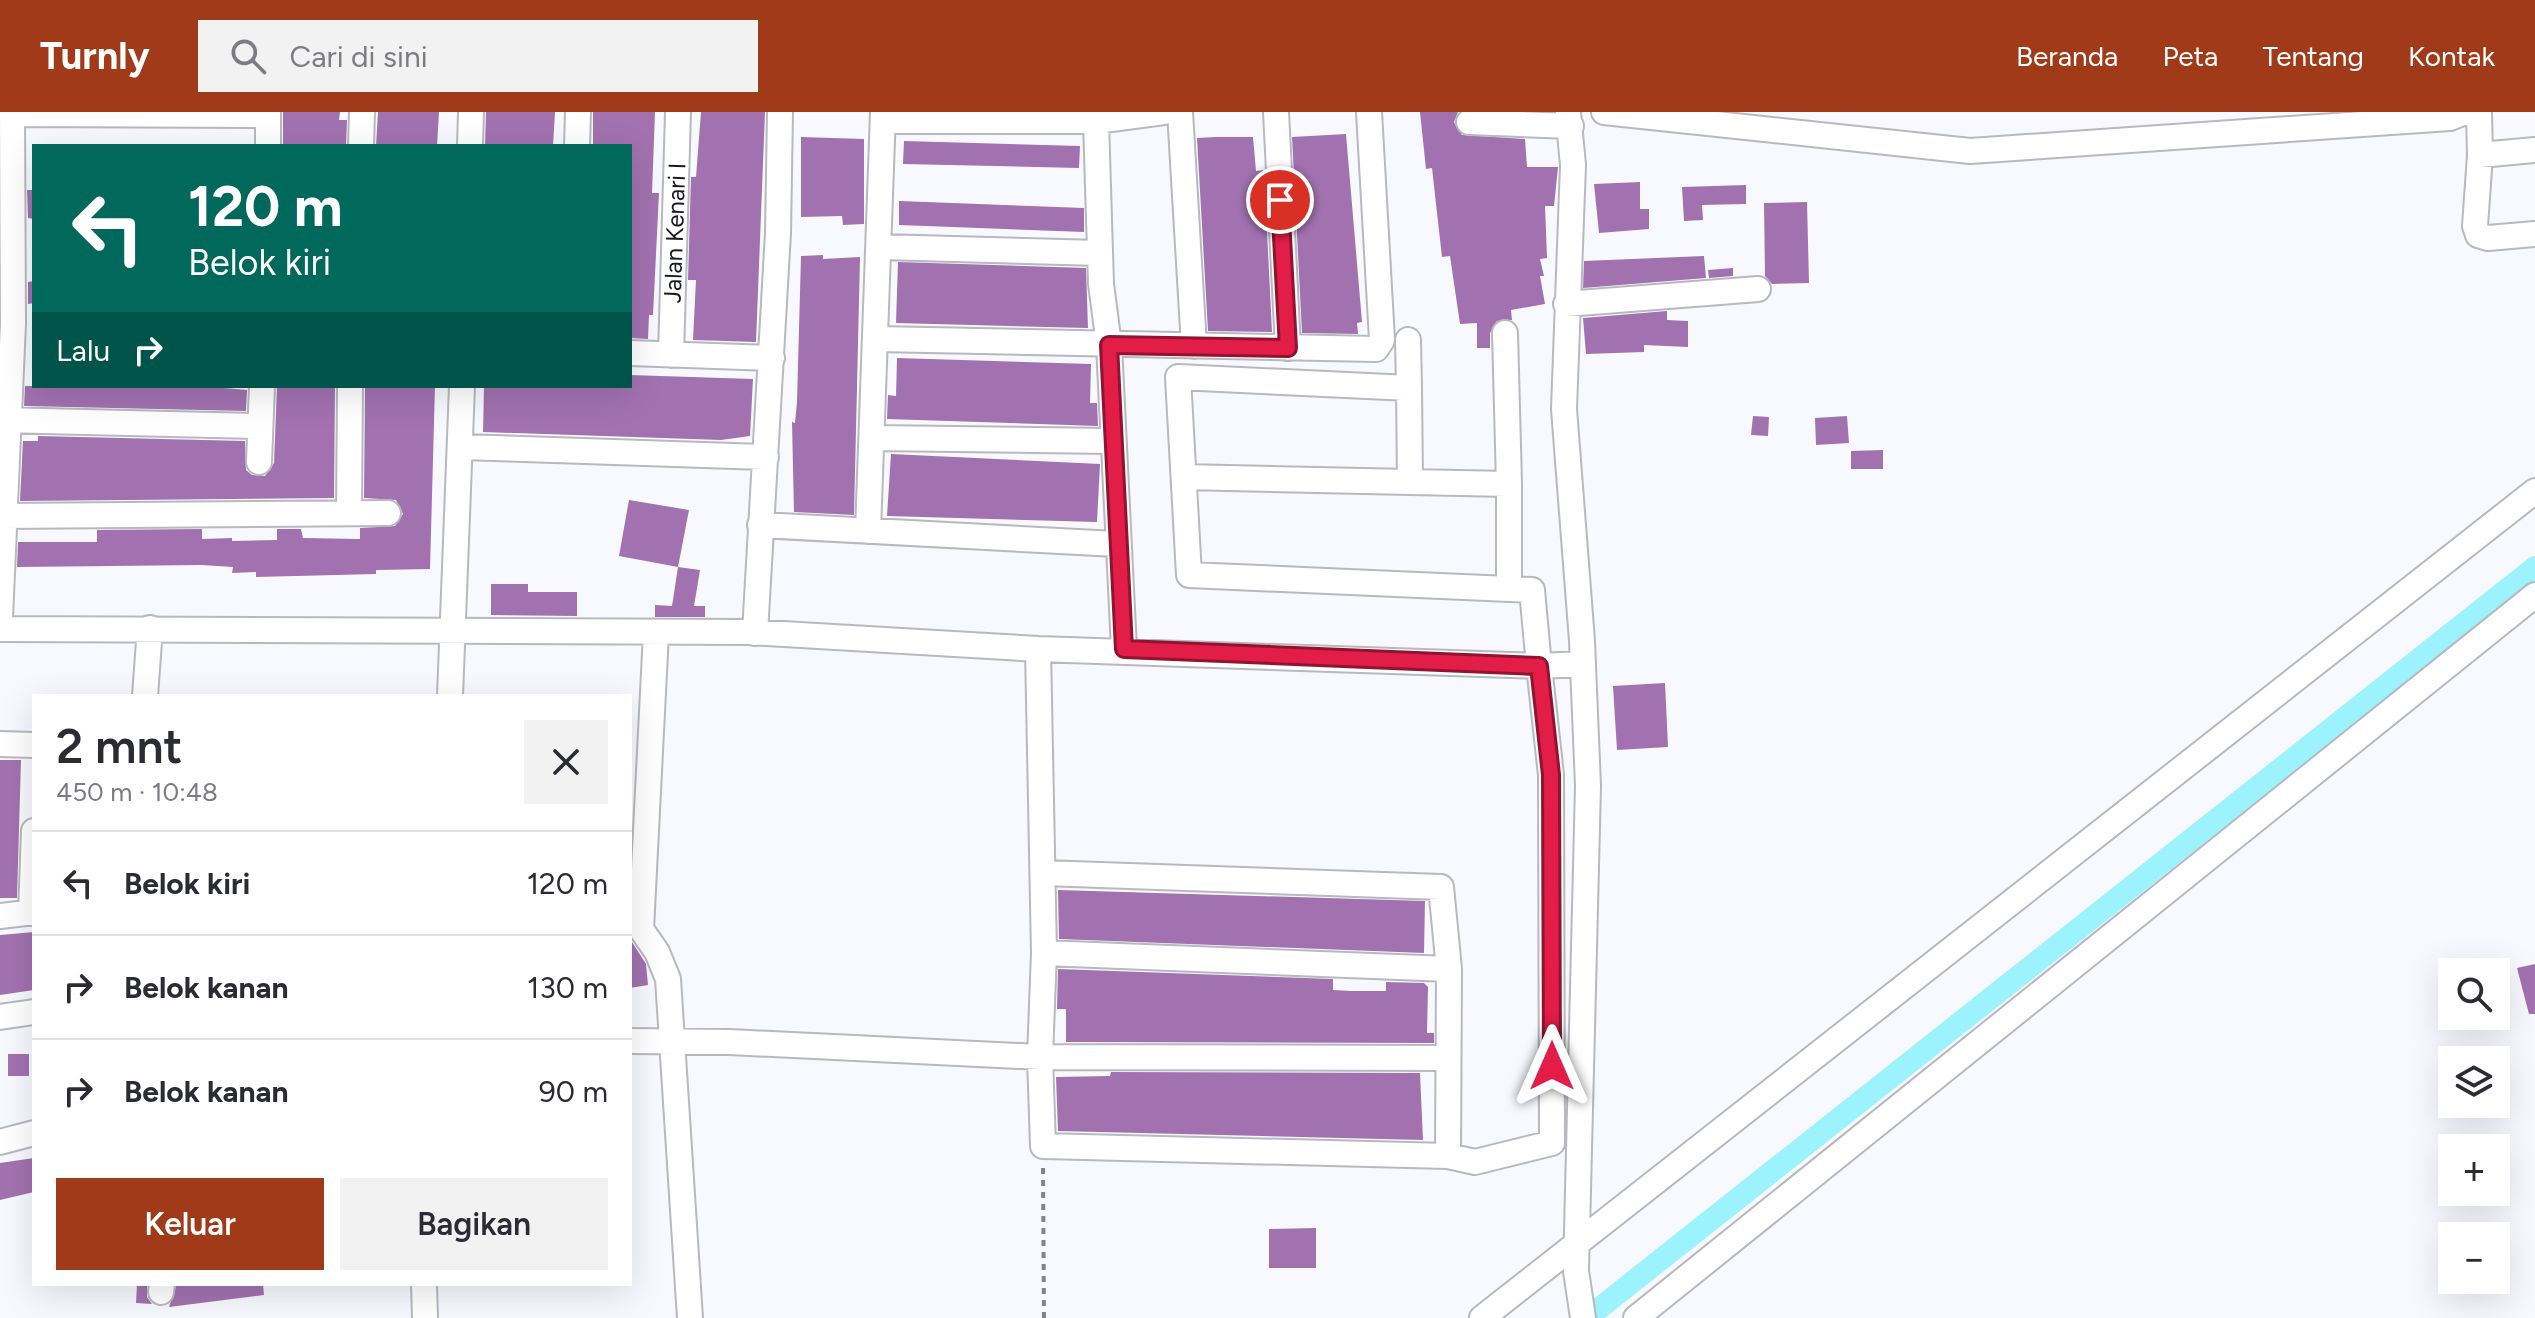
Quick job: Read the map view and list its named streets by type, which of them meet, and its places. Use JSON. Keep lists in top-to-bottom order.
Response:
{
  "streets": {
    "street": ["Jalan Kenari I"]
  },
  "page": {
    "header": "Turnly",
    "search": "Cari di sini",
    "nav": [
      "Beranda",
      "Peta",
      "Tentang",
      "Kontak"
    ],
    "turn": ["120 m", "Belok kiri"],
    "then": "Lalu",
    "heading": ["2 mnt", "450 m · 10:48"],
    "list": [
      {
        "name": "Belok kiri",
        "value": "120 m"
      },
      {
        "name": "Belok kanan",
        "value": "130 m"
      },
      {
        "name": "Belok kanan",
        "value": "90 m"
      }
    ],
    "map_buttons": ["+", "−"],
    "buttons": ["Keluar", "Bagikan"]
  }
}
